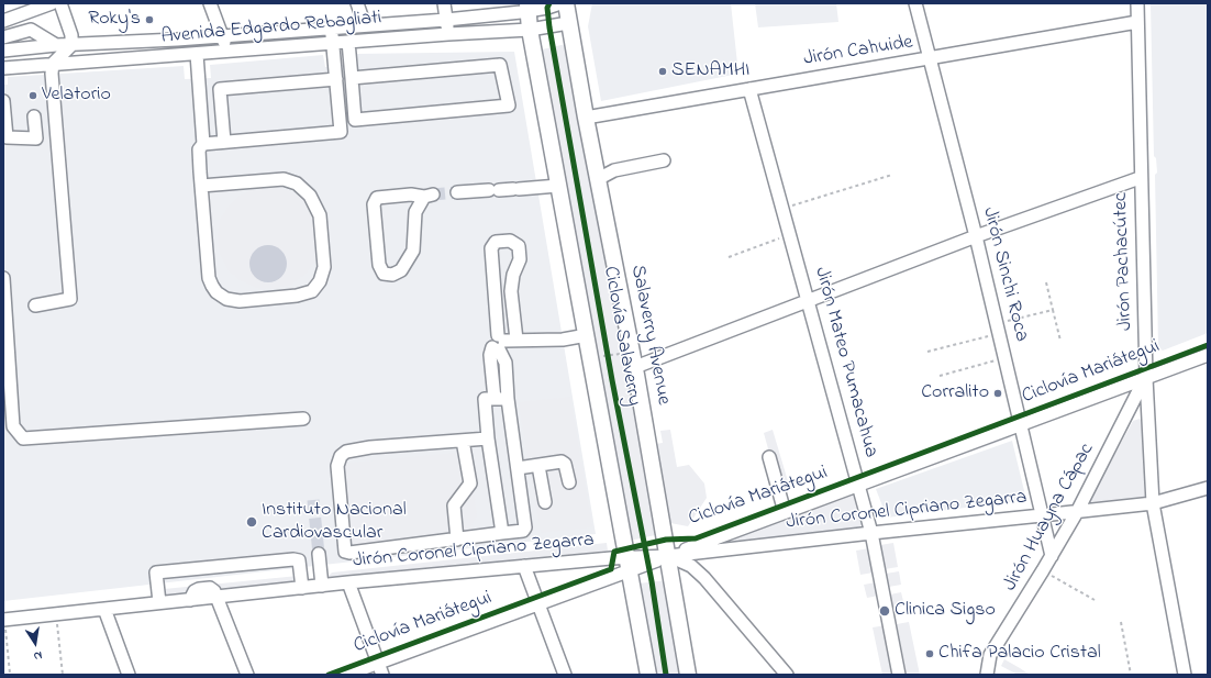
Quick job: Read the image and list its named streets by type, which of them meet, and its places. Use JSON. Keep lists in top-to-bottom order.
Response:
{
  "streets": {
    "main road": ["Salaverry Avenue"],
    "street": [
      "Avenida Edgardo Rebagliati",
      "Jirón Cahuide",
      "Jirón Pachacútec",
      "Jirón Sinchi Roca",
      "Jirón Mateo Pumacahua",
      "Jirón Coronel Cipriano Zegarra",
      "Jirón Huayna Cápac"
    ],
    "cycle path": ["Ciclovía Salaverry", "Ciclovía Mariátegui"]
  },
  "crossings": [
    ["Avenida Edgardo Rebagliati", "Salaverry Avenue"],
    ["Jirón Cahuide", "Jirón Pachacútec"],
    ["Jirón Cahuide", "Jirón Sinchi Roca"],
    ["Jirón Cahuide", "Salaverry Avenue"],
    ["Jirón Cahuide", "Jirón Mateo Pumacahua"],
    ["Jirón Pachacútec", "Jirón Coronel Cipriano Zegarra"],
    ["Jirón Pachacútec", "Jirón Huayna Cápac"],
    ["Jirón Sinchi Roca", "Jirón Coronel Cipriano Zegarra"],
    ["Jirón Sinchi Roca", "Jirón Huayna Cápac"],
    ["Salaverry Avenue", "Jirón Coronel Cipriano Zegarra"],
    ["Jirón Mateo Pumacahua", "Jirón Coronel Cipriano Zegarra"],
    ["Jirón Coronel Cipriano Zegarra", "Jirón Huayna Cápac"]
  ],
  "places": [
    "Roky's",
    "SENAMHI",
    "Velatorio",
    "Corralito",
    "Instituto Nacional Cardiovascular",
    "Clinica Sigso",
    "Chifa Palacio Cristal"
  ],
  "north": "bottom"
}
